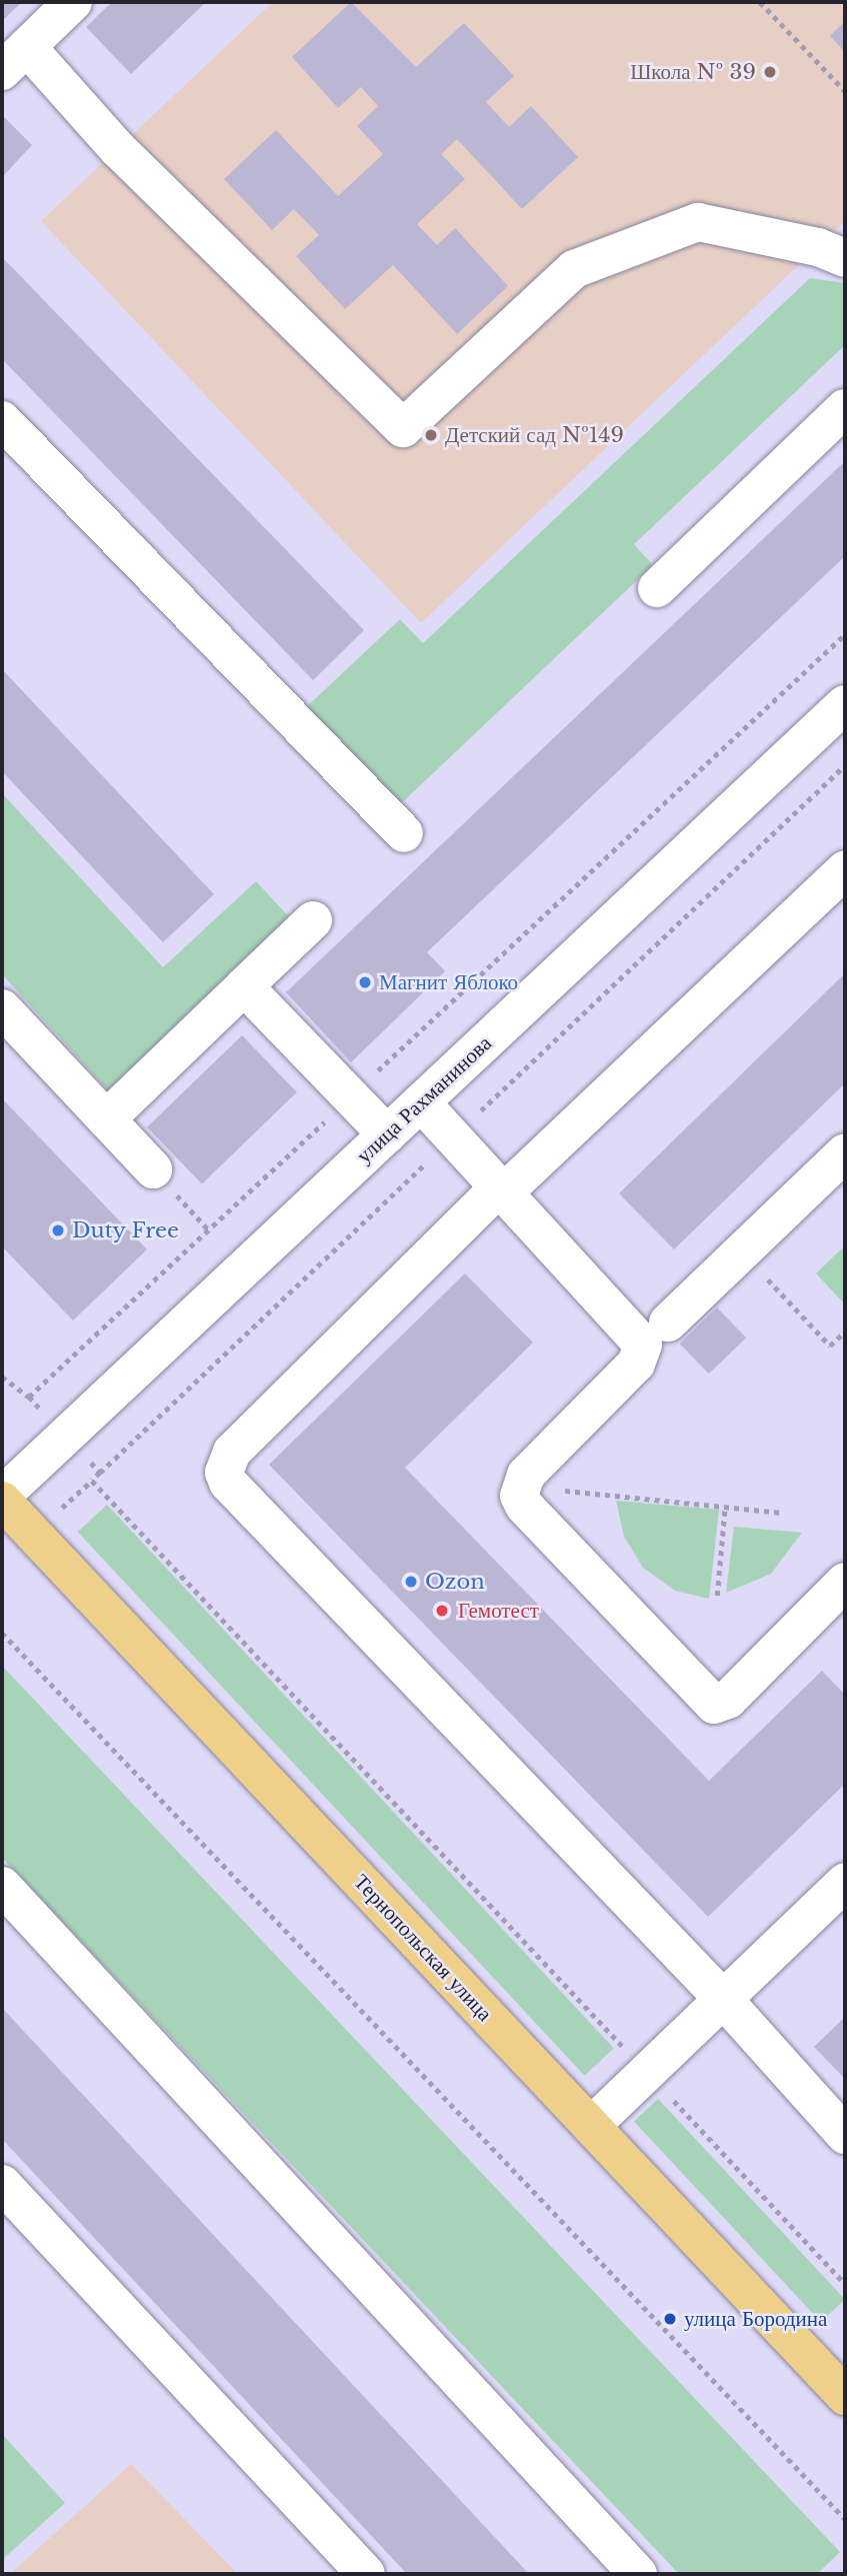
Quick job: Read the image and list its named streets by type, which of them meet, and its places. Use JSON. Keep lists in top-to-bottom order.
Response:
{
  "streets": {
    "main road": ["Тернопольская улица"],
    "street": ["улица Рахманинова"]
  },
  "crossings": [
    ["улица Рахманинова", "Тернопольская улица"]
  ],
  "places": [
    "Школа № 39",
    "Детский сад №149",
    "Магнит Яблоко",
    "Duty Free",
    "Ozon",
    "Гемотест",
    "улица Бородина"
  ]
}
